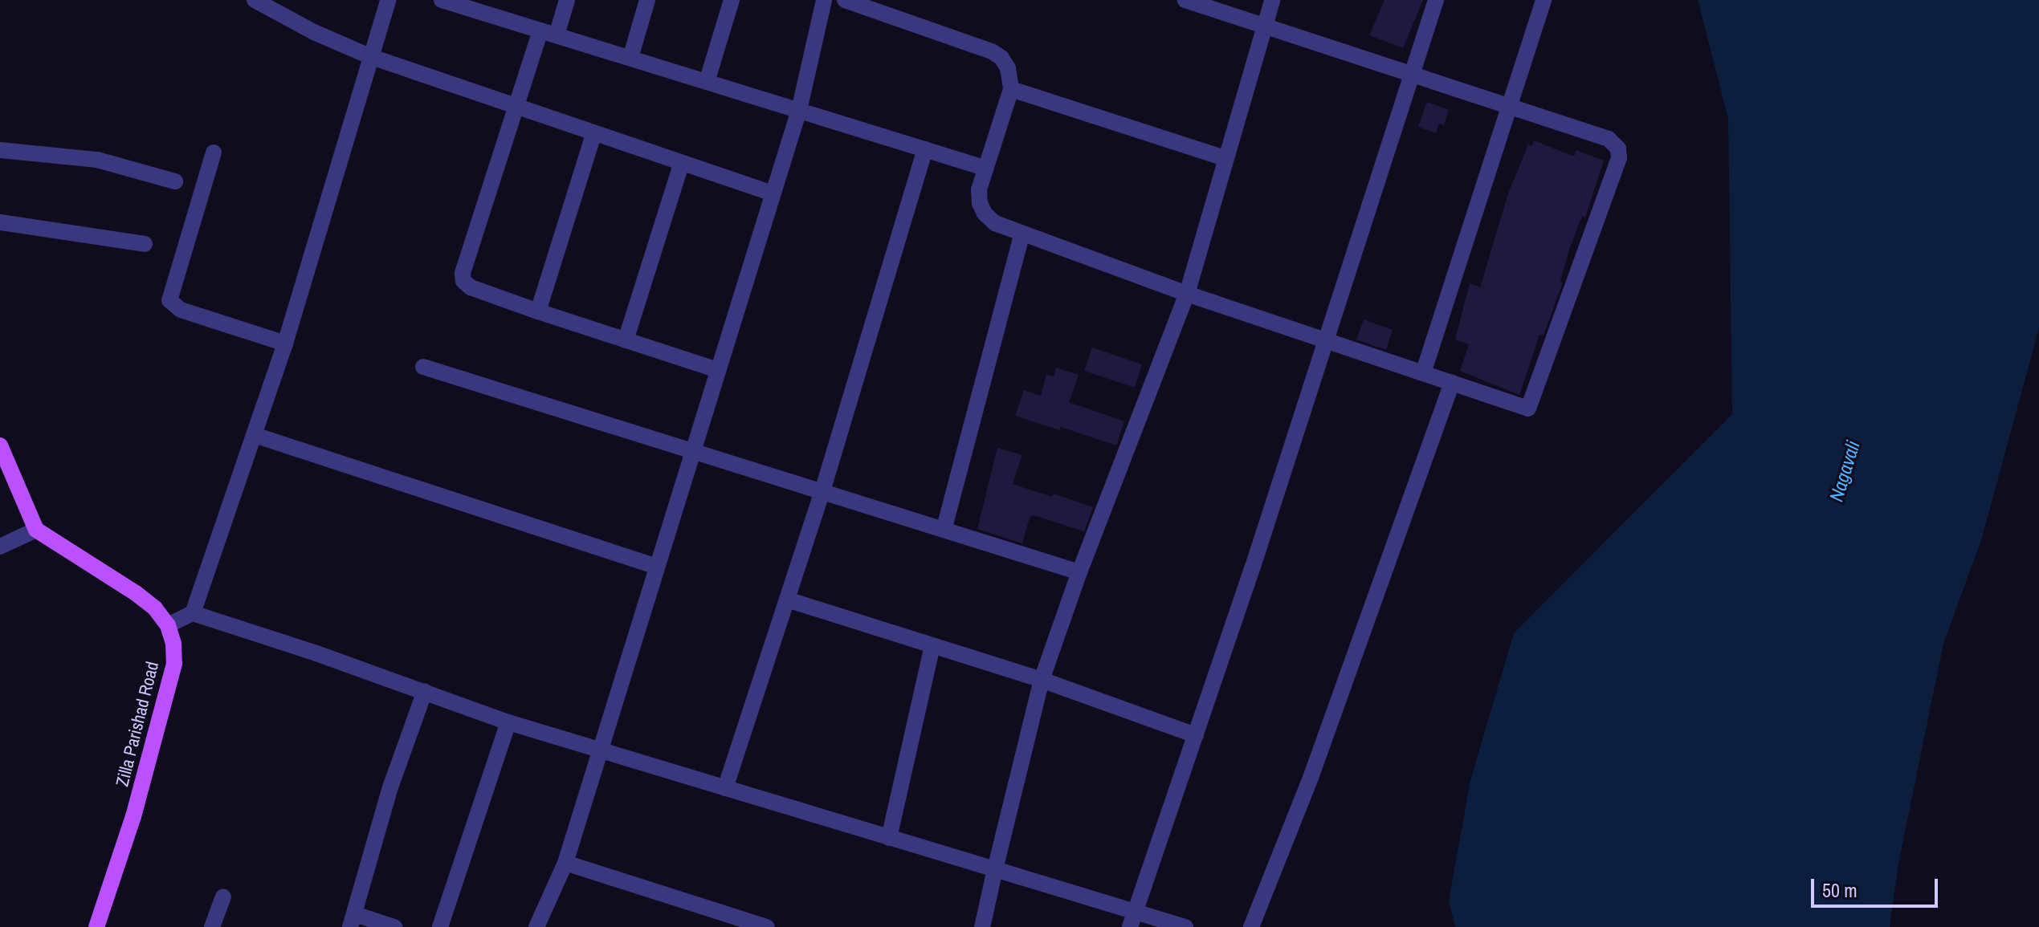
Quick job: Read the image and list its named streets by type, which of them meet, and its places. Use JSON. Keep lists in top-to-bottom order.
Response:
{
  "streets": {
    "main road": ["Zilla Parishad Road"]
  },
  "water": ["Nagavali"],
  "scale_bar": "50 m"
}
